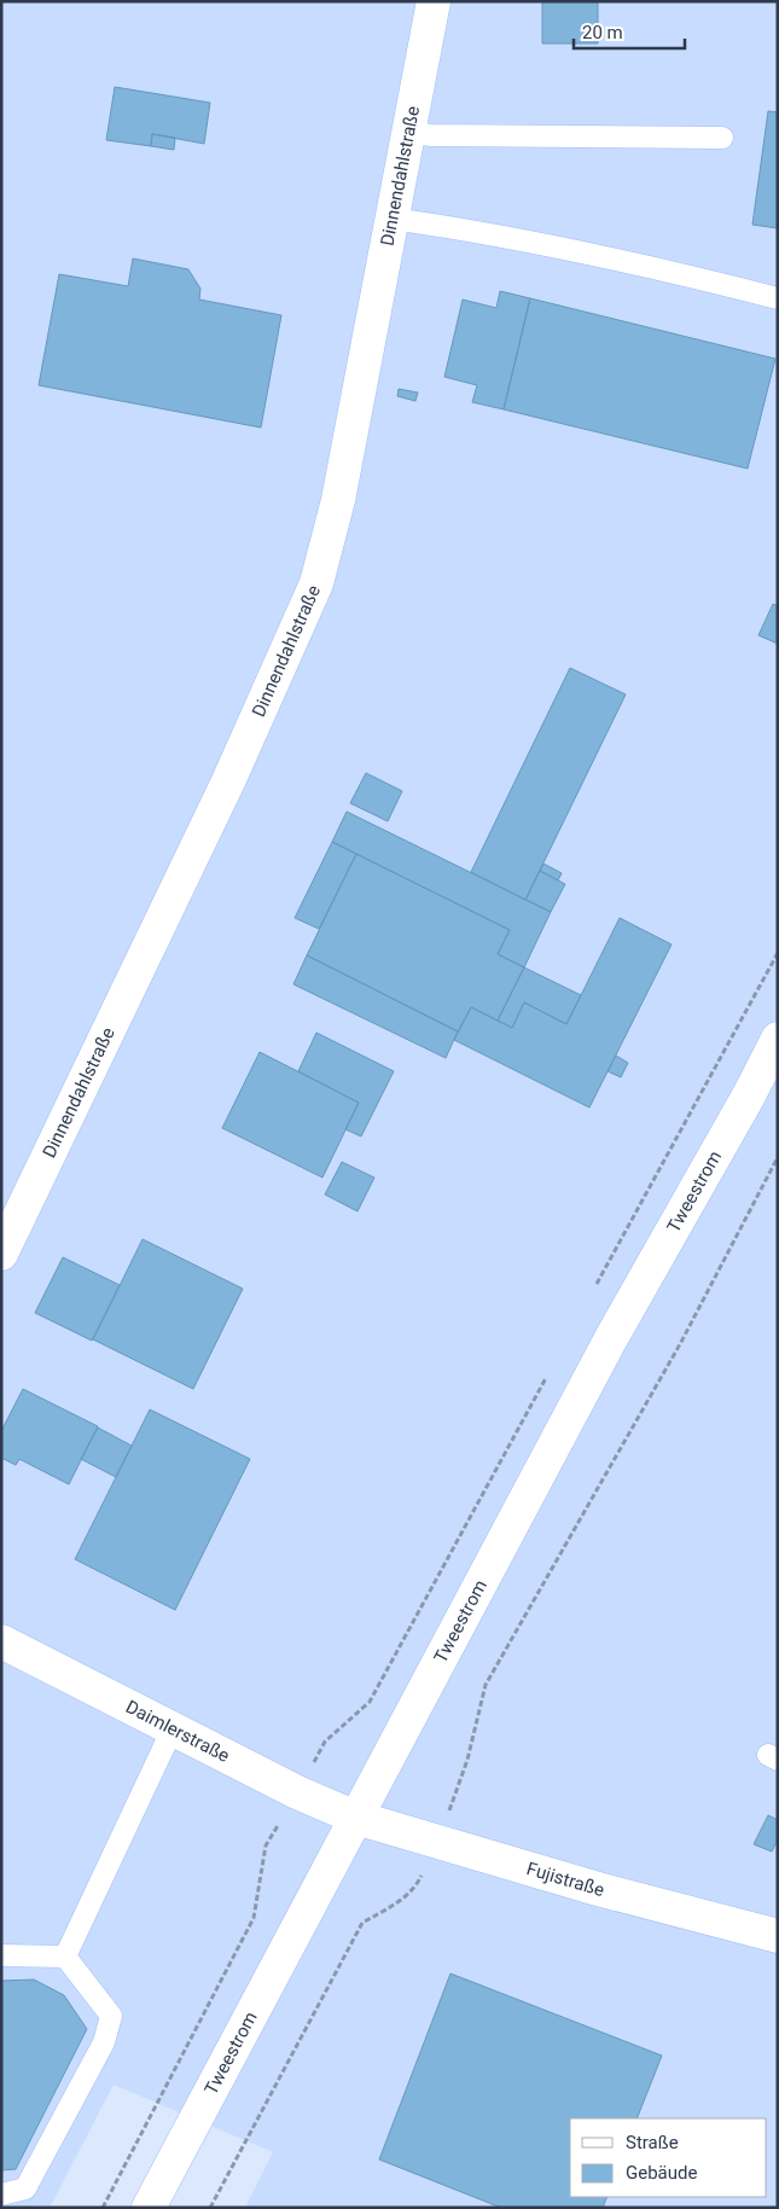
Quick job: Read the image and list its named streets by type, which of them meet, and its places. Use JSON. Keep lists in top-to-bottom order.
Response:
{
  "streets": {
    "street": [
      "Dinnendahlstraße",
      "Tweestrom",
      "Daimlerstraße",
      "Fujistraße"
    ]
  },
  "crossings": [
    ["Tweestrom", "Daimlerstraße"],
    ["Tweestrom", "Fujistraße"],
    ["Daimlerstraße", "Fujistraße"]
  ],
  "legend": ["Straße", "Gebäude"],
  "scale_bar": "20 m"
}
